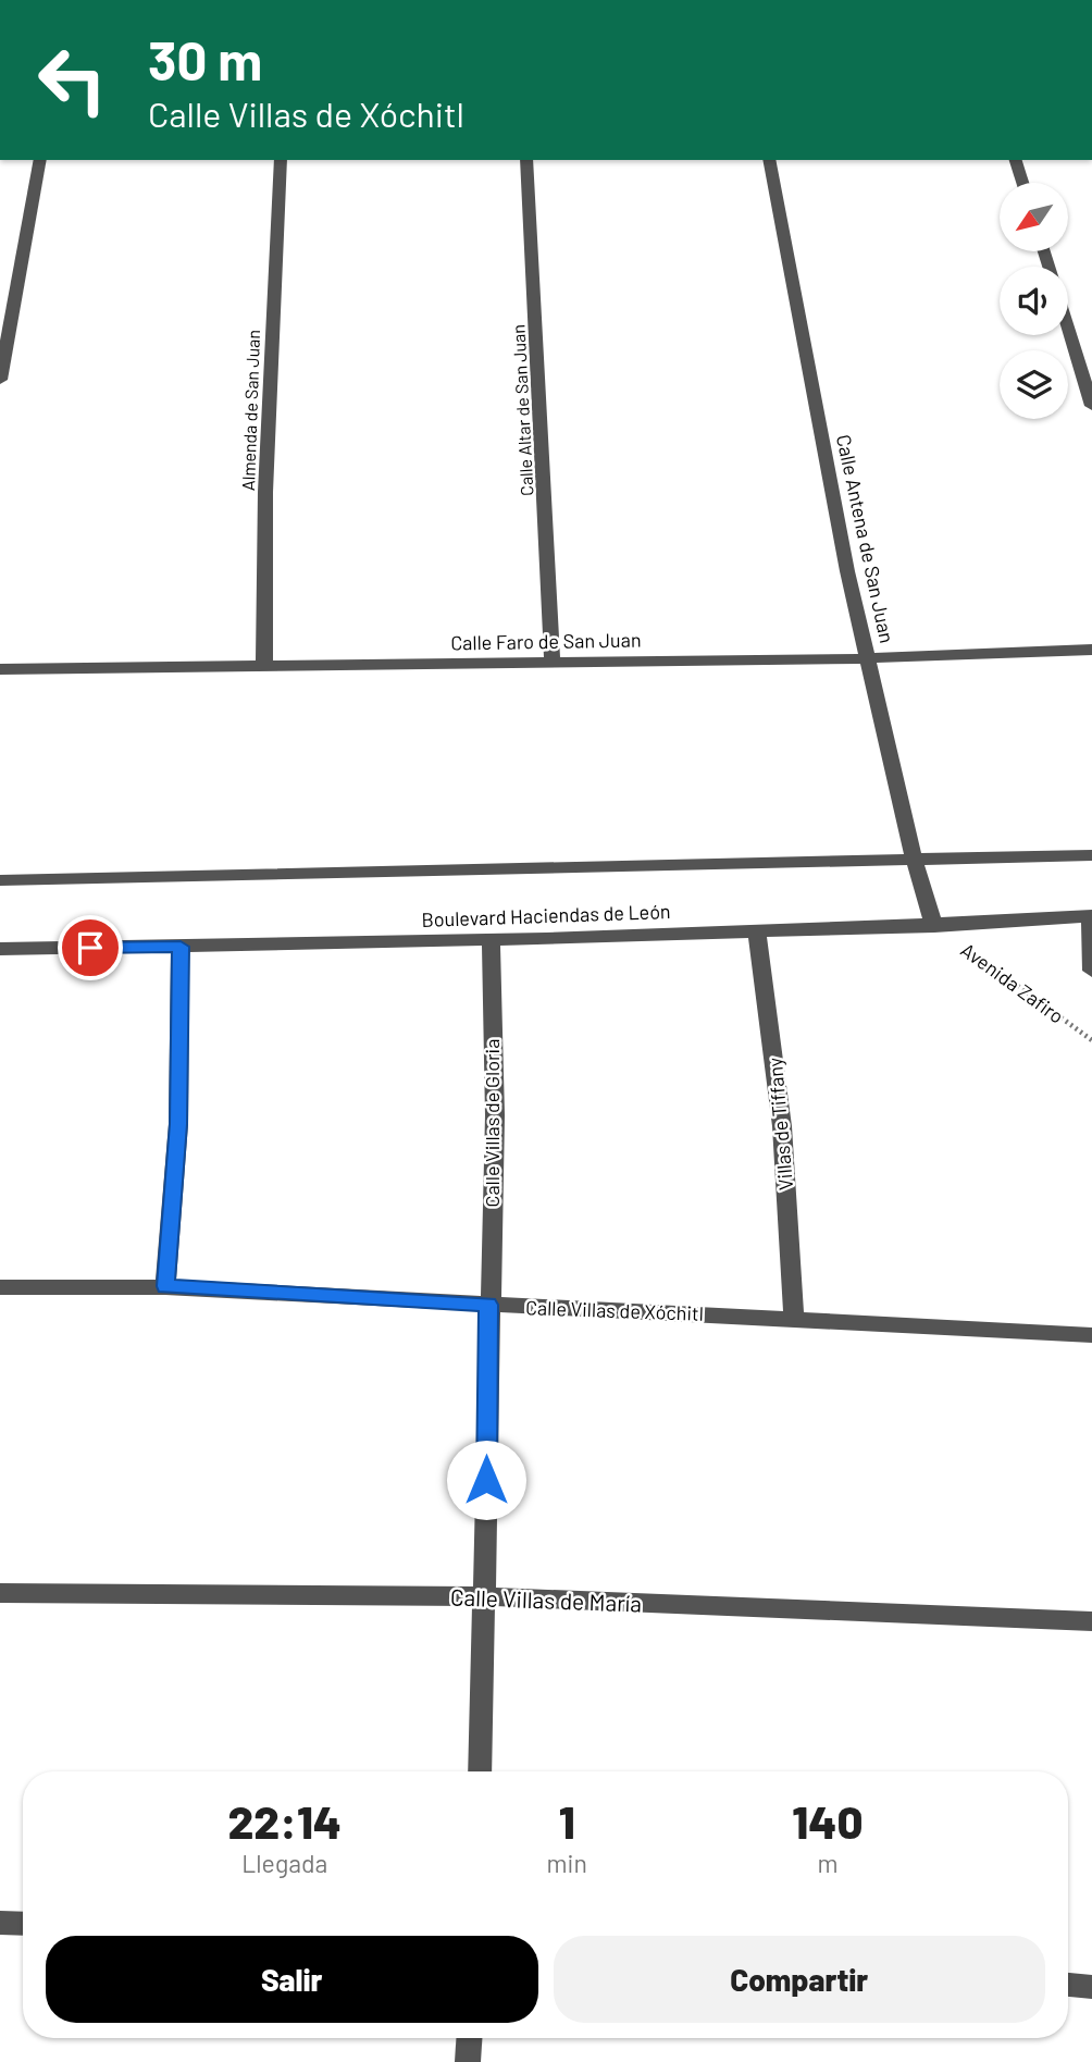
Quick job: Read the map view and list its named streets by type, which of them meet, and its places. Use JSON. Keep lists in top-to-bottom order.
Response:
{
  "streets": {
    "street": [
      "Almenda de San Juan",
      "Calle Altar de San Juan",
      "Calle Antena de San Juan",
      "Calle Faro de San Juan",
      "Boulevard Haciendas de León",
      "Calle Villas de Gloria",
      "Villas de Tiffany",
      "Calle Villas de Xóchitl",
      "Calle Villas de María"
    ],
    "path": ["Avenida Zafiro"]
  },
  "crossings": [
    ["Almenda de San Juan", "Calle Faro de San Juan"],
    ["Calle Altar de San Juan", "Calle Faro de San Juan"],
    ["Calle Antena de San Juan", "Calle Faro de San Juan"],
    ["Calle Antena de San Juan", "Boulevard Haciendas de León"],
    ["Calle Antena de San Juan", "Avenida Zafiro"],
    ["Boulevard Haciendas de León", "Avenida Zafiro"],
    ["Boulevard Haciendas de León", "Calle Villas de Gloria"],
    ["Boulevard Haciendas de León", "Villas de Tiffany"],
    ["Calle Villas de Gloria", "Calle Villas de Xóchitl"],
    ["Villas de Tiffany", "Calle Villas de Xóchitl"]
  ],
  "north": "bottom left",
  "page": {
    "turn": ["30 m", "Calle Villas de Xóchitl"],
    "eta": [
      "22:14",
      "Llegada",
      "1",
      "min",
      "140",
      "m"
    ],
    "buttons": ["Salir", "Compartir"]
  }
}
